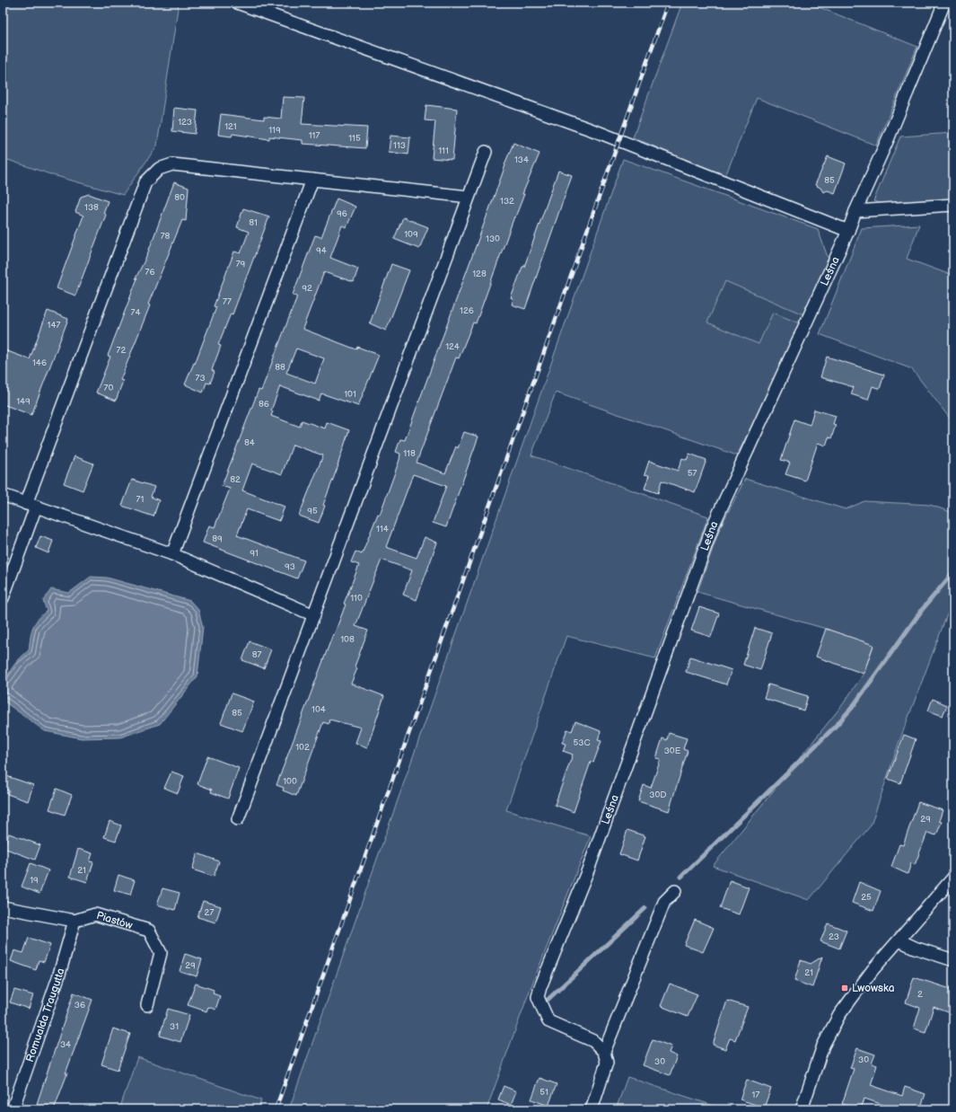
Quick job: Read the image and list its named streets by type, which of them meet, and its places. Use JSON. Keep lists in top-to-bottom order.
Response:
{
  "streets": {
    "street": ["Leśna", "Piastów", "Romualda Traugutta"]
  },
  "crossings": [
    ["Piastów", "Romualda Traugutta"]
  ],
  "places": {
    "transit": ["Lwowska"]
  },
  "house_numbers": [
    "123",
    "121",
    "119",
    "117",
    "115",
    "113",
    "111",
    "134",
    "85",
    "80",
    "132",
    "138",
    "96",
    "81",
    "109",
    "78",
    "130",
    "94",
    "79",
    "76",
    "128",
    "92",
    "77",
    "126",
    "74",
    "147",
    "124",
    "72",
    "146",
    "88",
    "73",
    "70",
    "101",
    "149",
    "86",
    "84",
    "118",
    "57",
    "82",
    "71",
    "95",
    "114",
    "89",
    "91",
    "93",
    "110",
    "108",
    "87",
    "104",
    "85",
    "53C",
    "102",
    "30E",
    "100",
    "30D",
    "29",
    "21",
    "19",
    "25",
    "27",
    "23",
    "29",
    "21",
    "2",
    "36",
    "31",
    "34",
    "30",
    "30",
    "51",
    "17"
  ]
}
